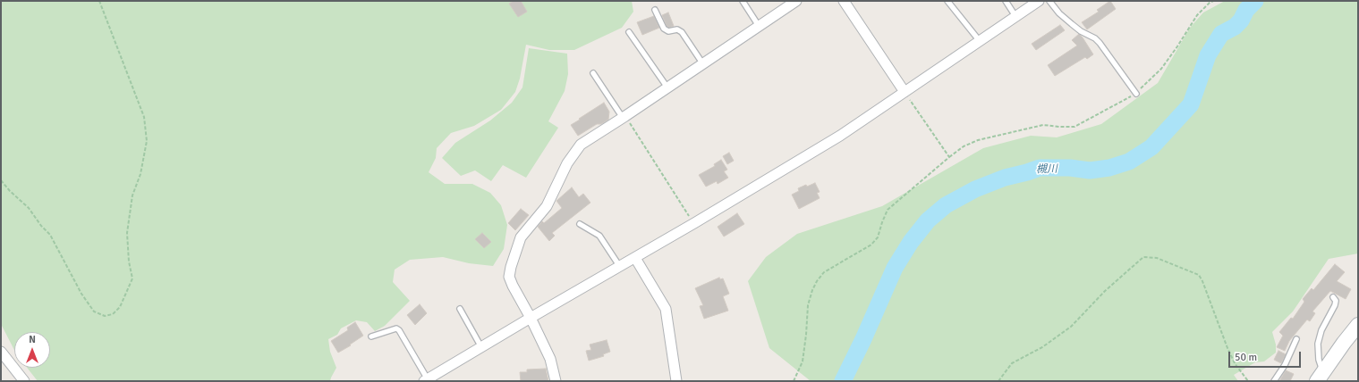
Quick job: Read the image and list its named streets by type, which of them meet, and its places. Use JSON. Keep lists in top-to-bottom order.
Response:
{
  "water": ["槻川"],
  "scale_bar": "50 m",
  "north": "top"
}
